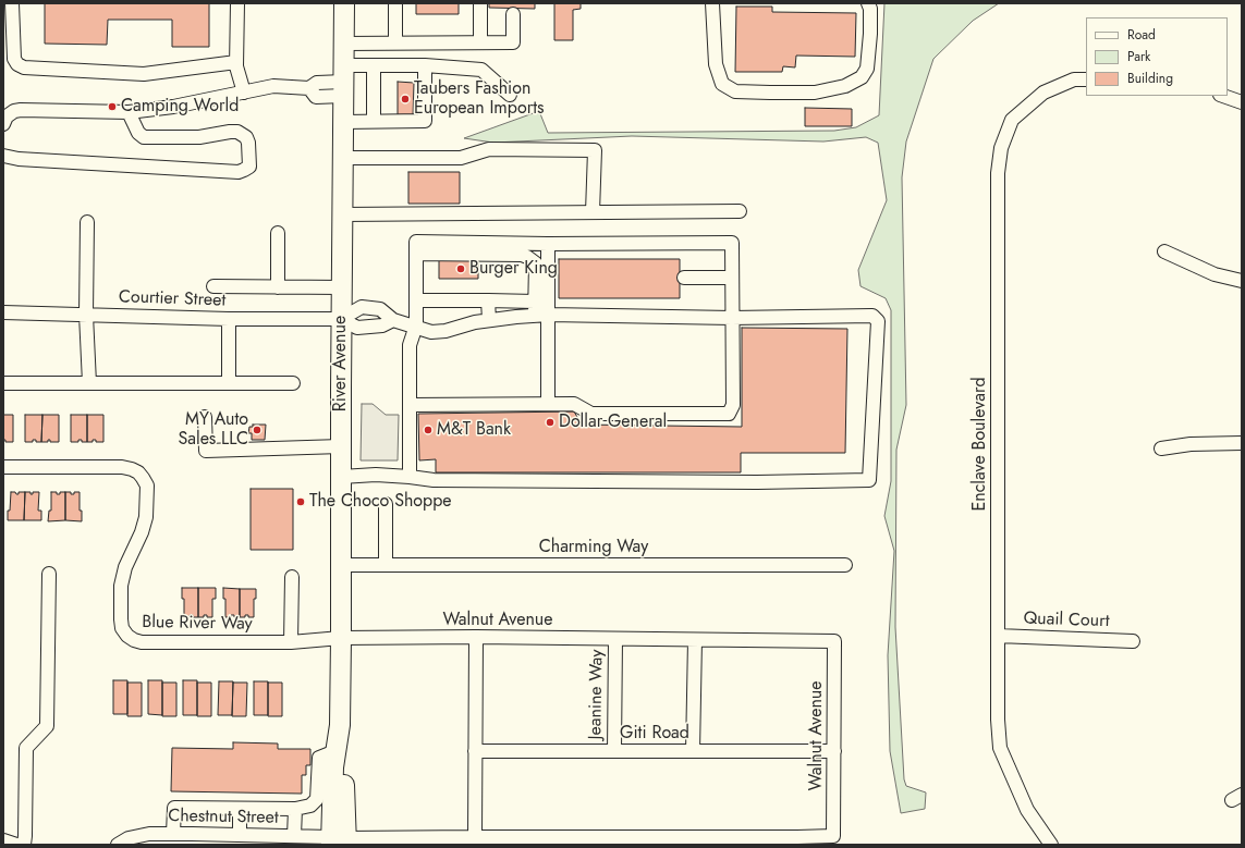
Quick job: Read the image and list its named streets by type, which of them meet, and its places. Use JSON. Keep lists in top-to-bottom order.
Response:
{
  "streets": {
    "highway": ["River Avenue"],
    "street": [
      "Courtier Street",
      "Enclave Boulevard",
      "Charming Way",
      "Walnut Avenue",
      "Quail Court",
      "Blue River Way",
      "Jeanine Way",
      "Giti Road",
      "Chestnut Street"
    ]
  },
  "crossings": [
    ["Courtier Street", "River Avenue"],
    ["River Avenue", "Charming Way"],
    ["River Avenue", "Walnut Avenue"],
    ["River Avenue", "Blue River Way"],
    ["River Avenue", "Chestnut Street"],
    ["Enclave Boulevard", "Quail Court"],
    ["Walnut Avenue", "Blue River Way"],
    ["Walnut Avenue", "Jeanine Way"],
    ["Walnut Avenue", "Giti Road"],
    ["Walnut Avenue", "Chestnut Street"],
    ["Jeanine Way", "Giti Road"]
  ],
  "places": [
    "Taubers Fashion European Imports",
    "Camping World",
    "Burger King",
    "Dollar General",
    "MY Auto Sales LLC",
    "M&T Bank",
    "The Choco Shoppe"
  ],
  "legend": ["Road", "Park", "Building"]
}
